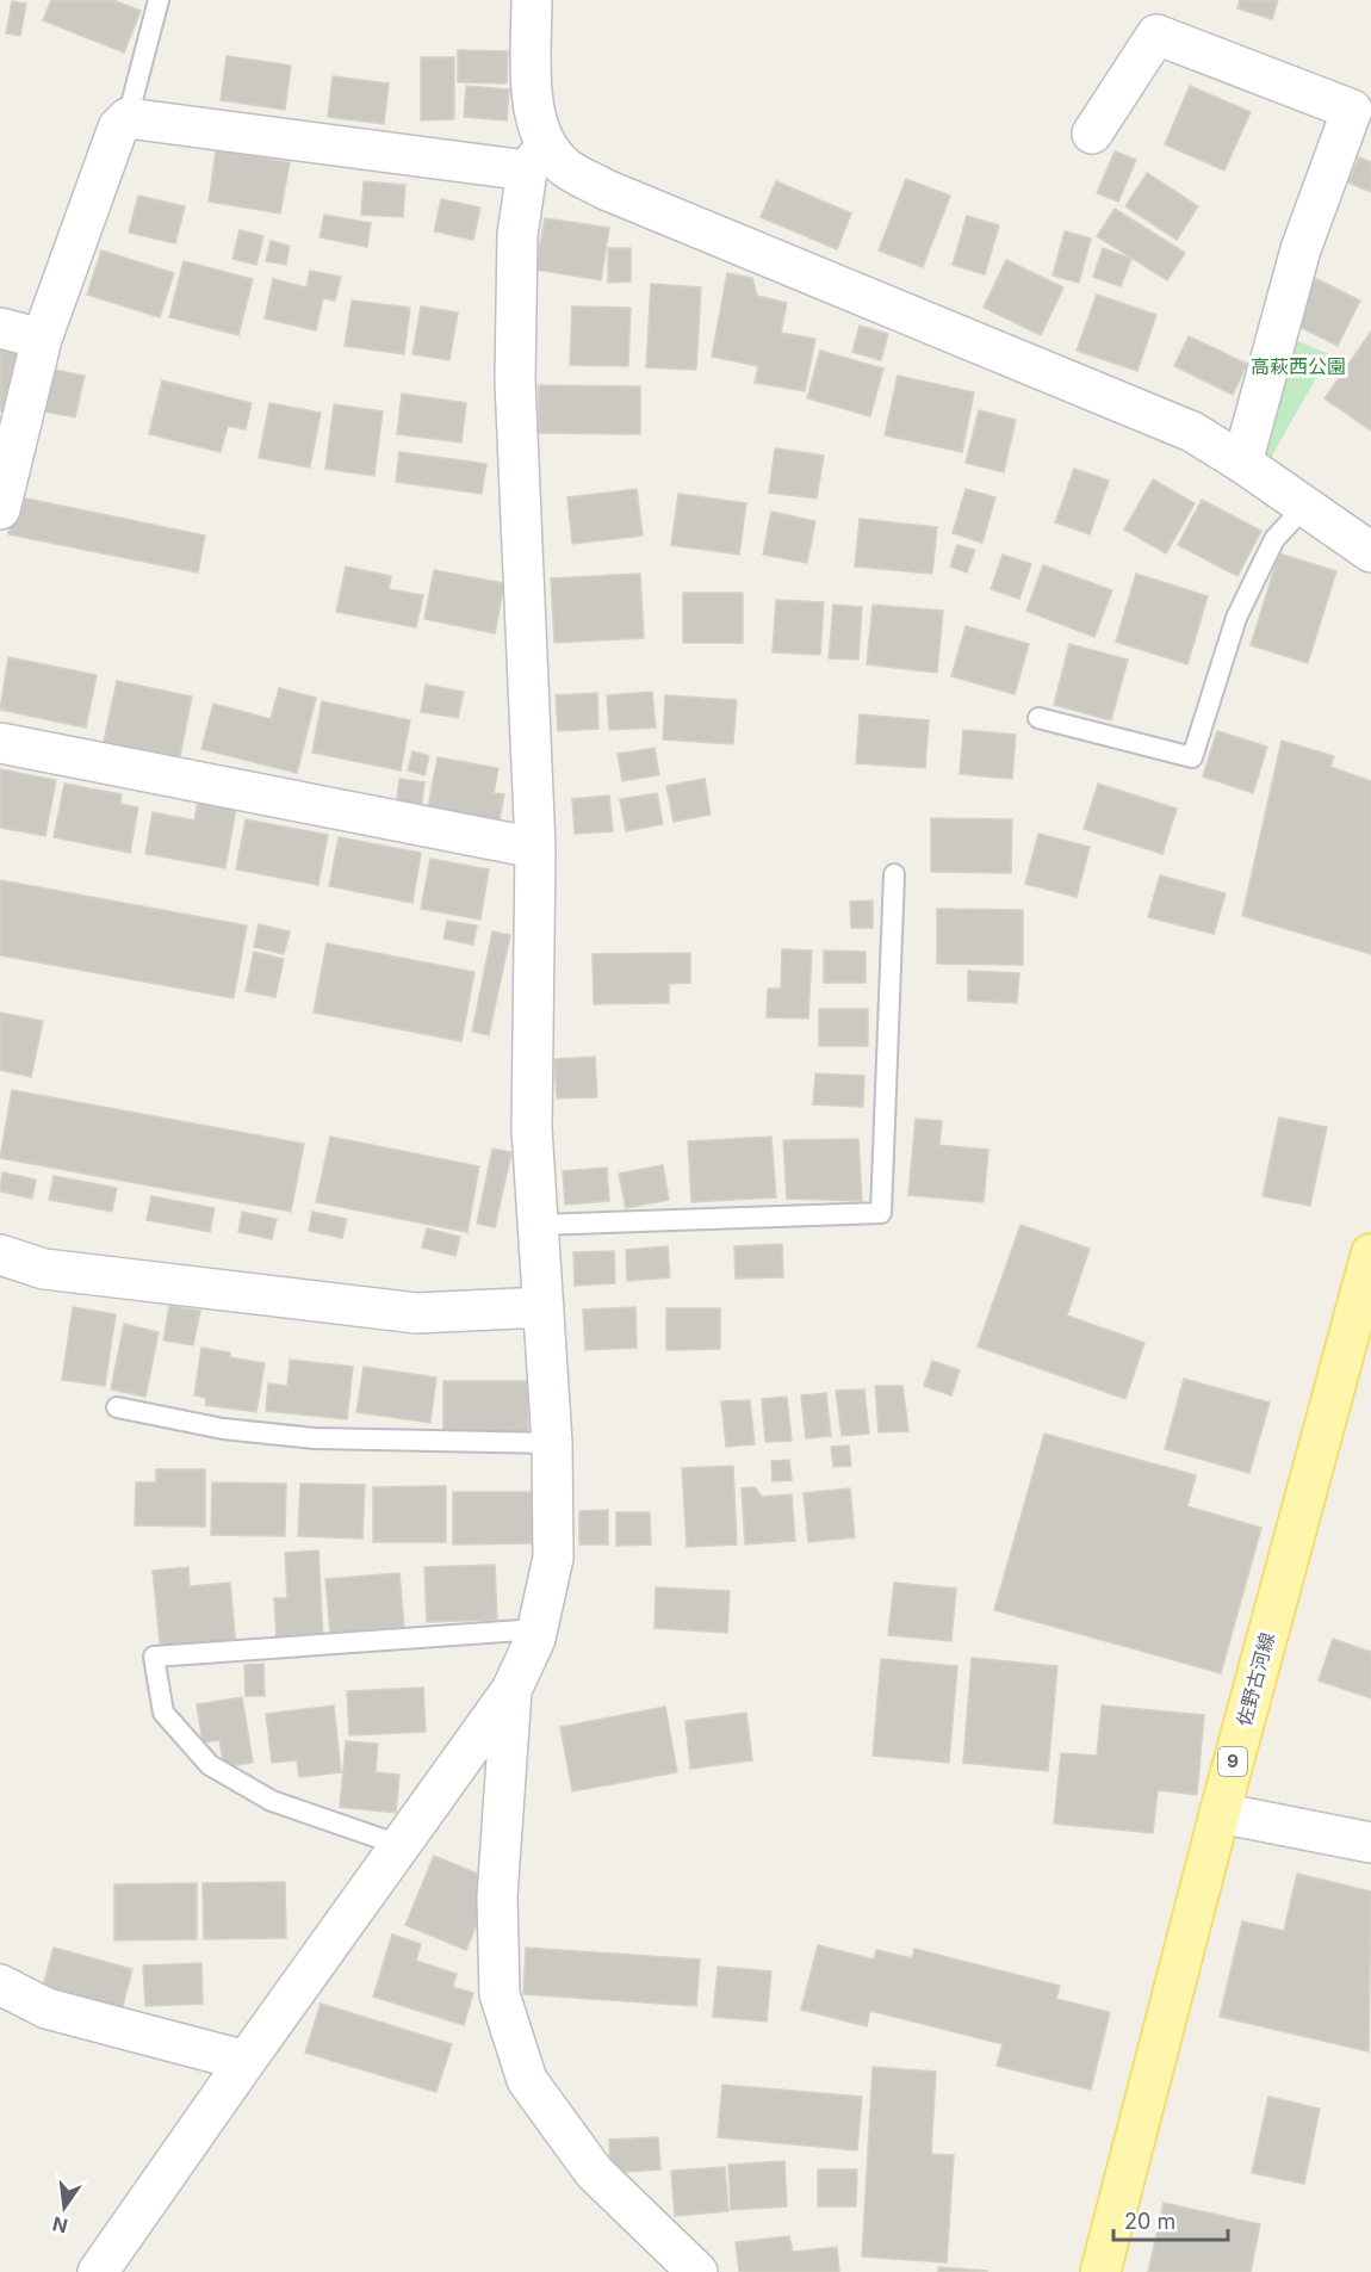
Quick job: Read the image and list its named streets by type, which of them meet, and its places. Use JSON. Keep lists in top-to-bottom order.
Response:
{
  "streets": {
    "main road": ["佐野古河線", "9"]
  },
  "parks": ["高萩西公園"],
  "scale_bar": "20 m",
  "north": "bottom"
}
